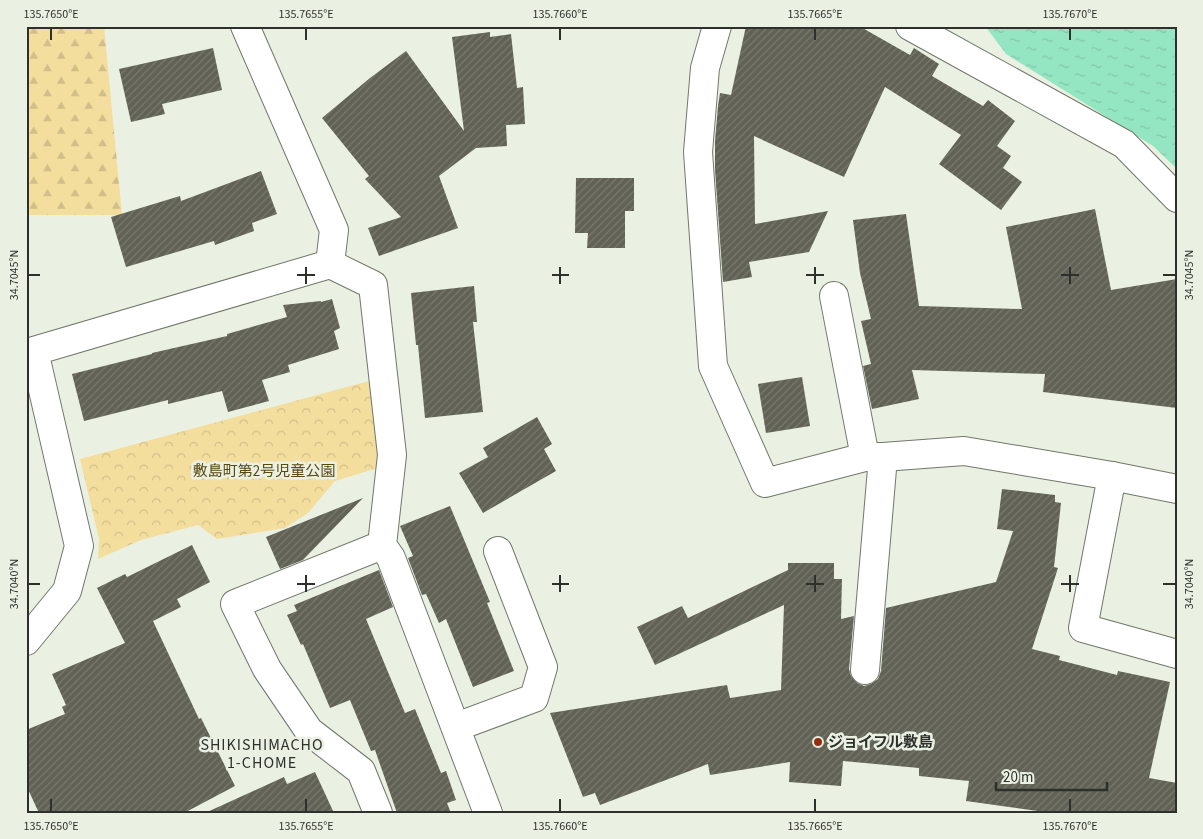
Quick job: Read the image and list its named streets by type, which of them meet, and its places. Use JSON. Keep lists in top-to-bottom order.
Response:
{
  "districts": ["SHIKISHIMACHO 1-CHOME"],
  "parks": ["敷島町第2号児童公園"],
  "places": ["ジョイフル敷島"],
  "scale_bar": "20 m",
  "coordinates": [
    "135.7650°E",
    "135.7655°E",
    "135.7660°E",
    "135.7665°E",
    "135.7670°E",
    "34.7045°N",
    "34.7040°N"
  ]
}
